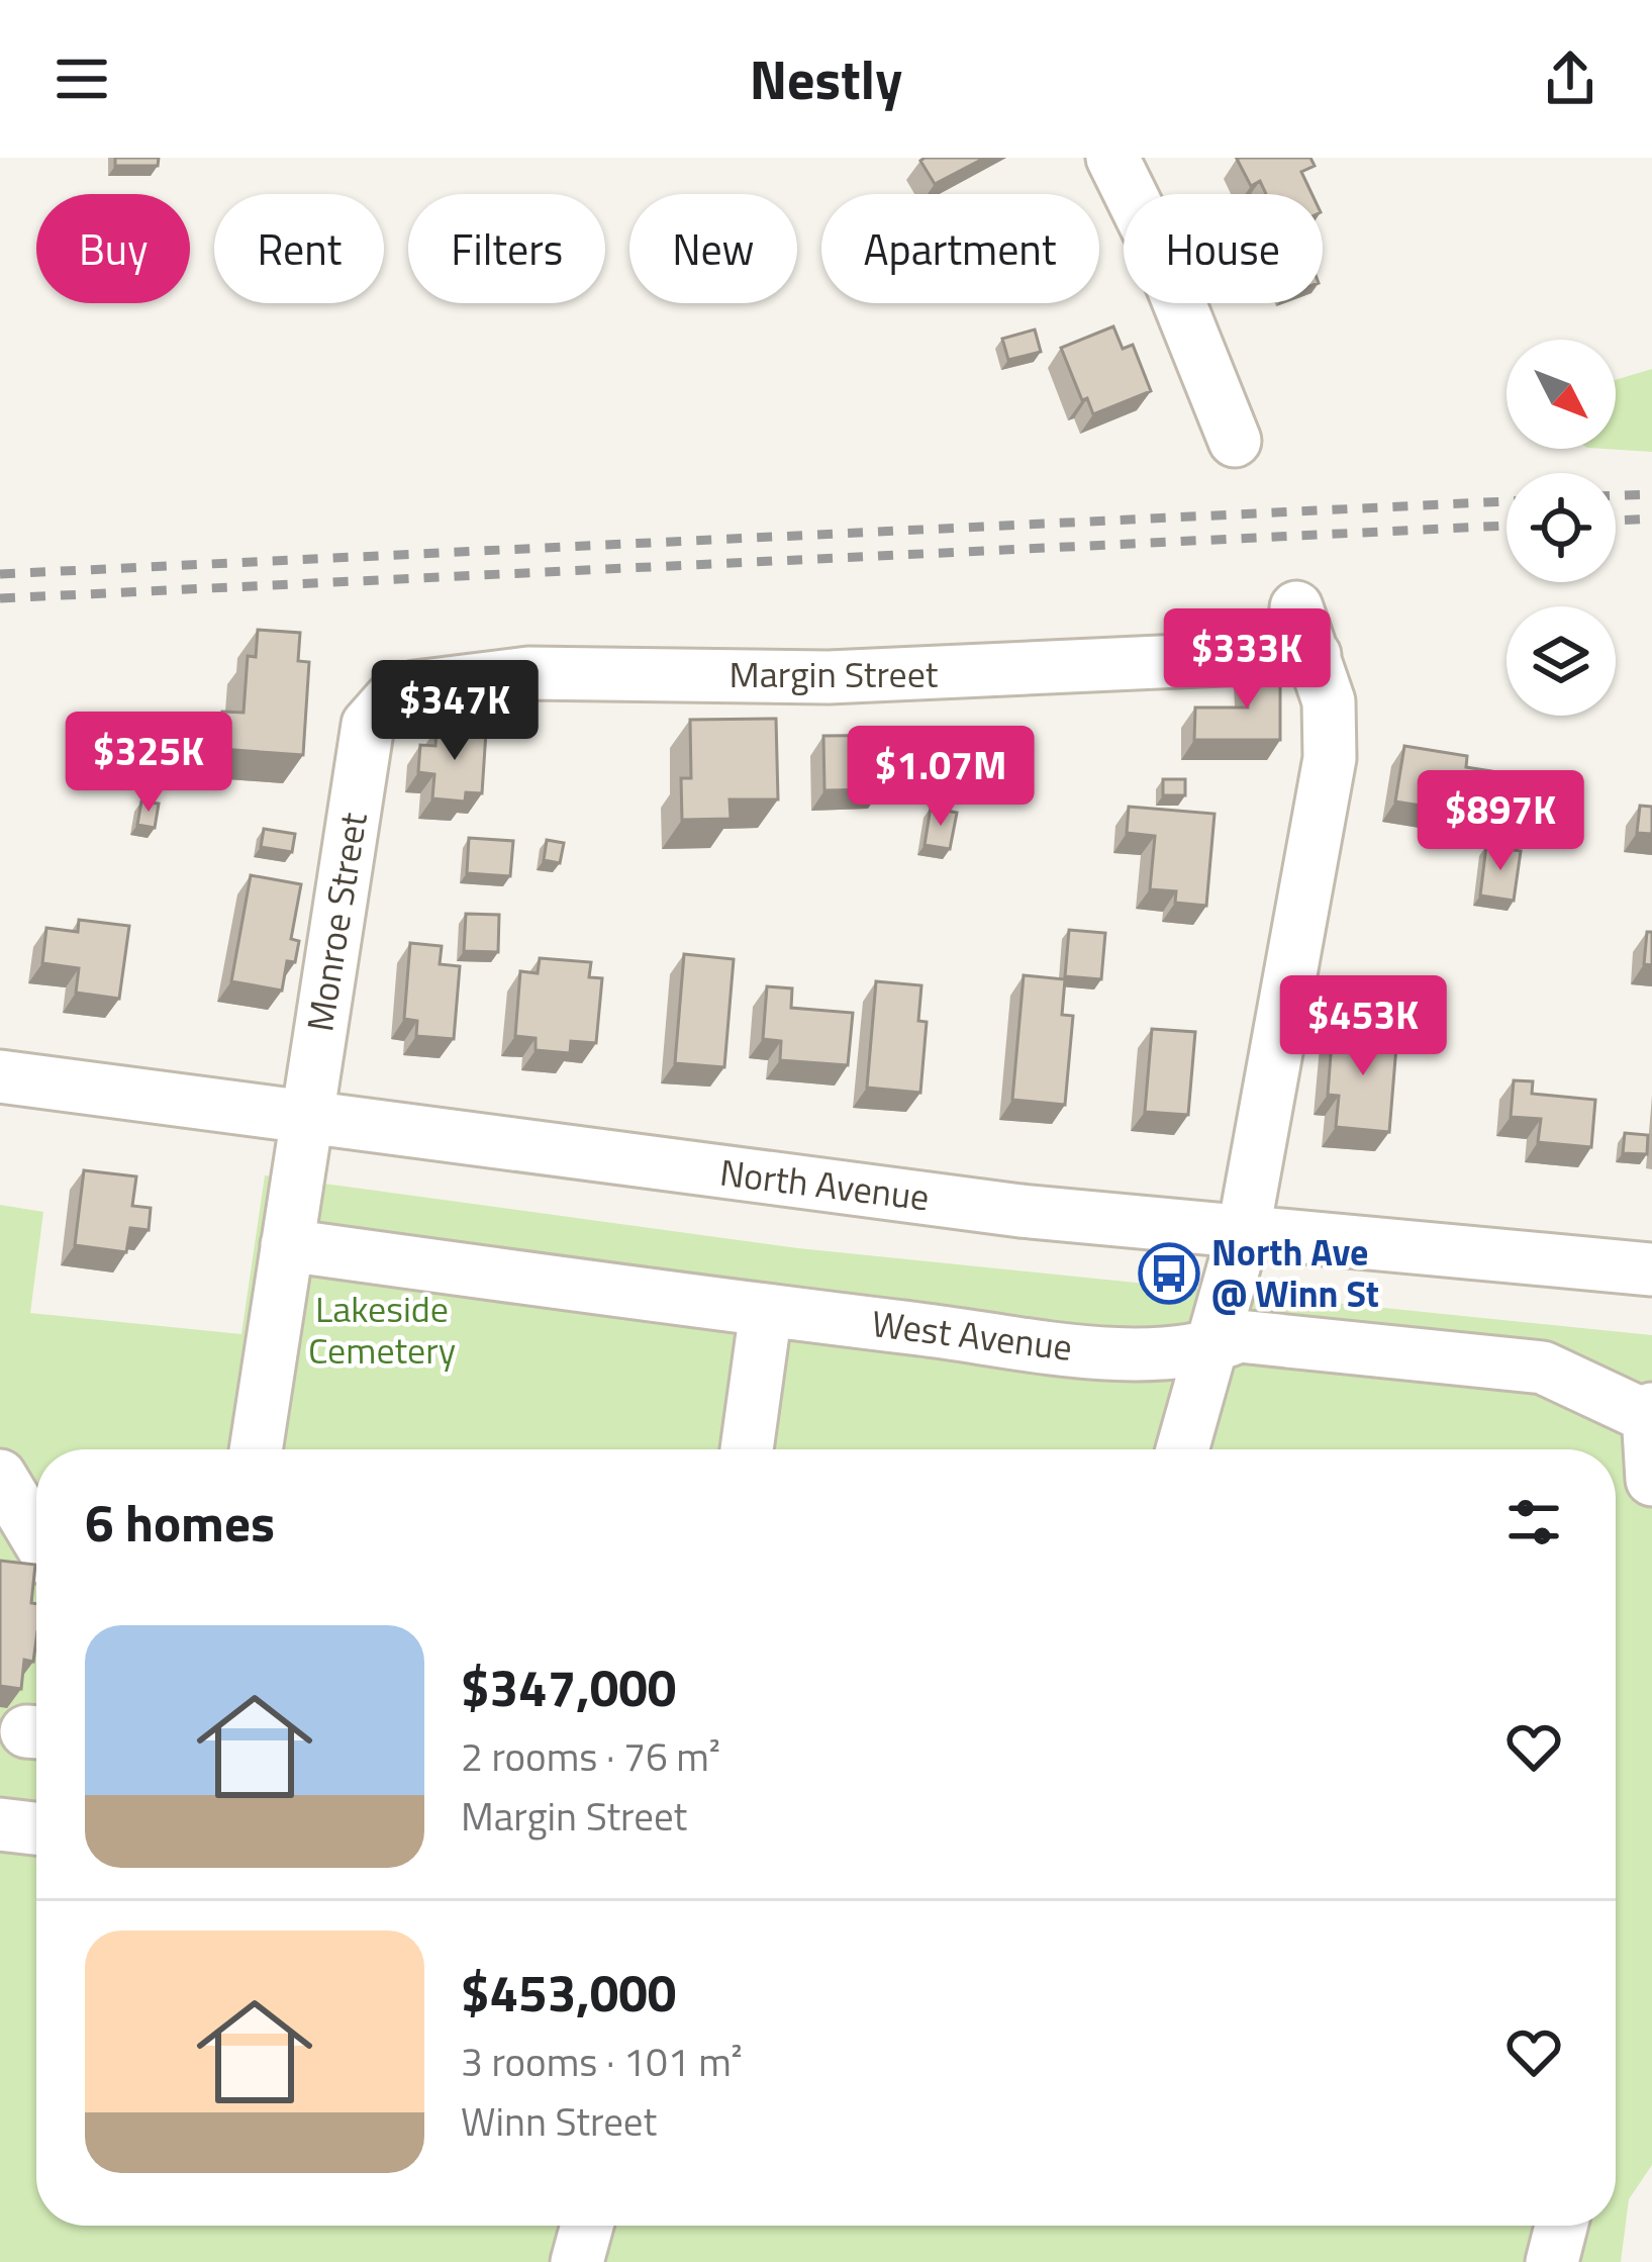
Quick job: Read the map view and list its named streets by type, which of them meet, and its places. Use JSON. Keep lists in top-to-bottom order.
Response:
{
  "streets": {
    "street": [
      "Margin Street",
      "Monroe Street",
      "North Avenue",
      "West Avenue"
    ]
  },
  "crossings": [
    ["Margin Street", "Monroe Street"],
    ["Monroe Street", "North Avenue"],
    ["Monroe Street", "West Avenue"]
  ],
  "parks": ["Lakeside Cemetery"],
  "places": {
    "bus stop": ["North Ave @ Winn St"]
  },
  "north": "bottom right",
  "page": {
    "header": "Nestly",
    "chip": [
      "Buy",
      "Rent",
      "Filters",
      "New",
      "Apartment",
      "House"
    ],
    "price": [
      "$333K",
      "$347K",
      "$325K",
      "$1.07M",
      "$897K",
      "$453K"
    ],
    "heading": "6 homes",
    "list": [
      {
        "name": "$347,000",
        "note": "2 rooms · 76 m² · Margin Street"
      },
      {
        "name": "$453,000",
        "note": "3 rooms · 101 m² · Winn Street"
      }
    ]
  }
}
